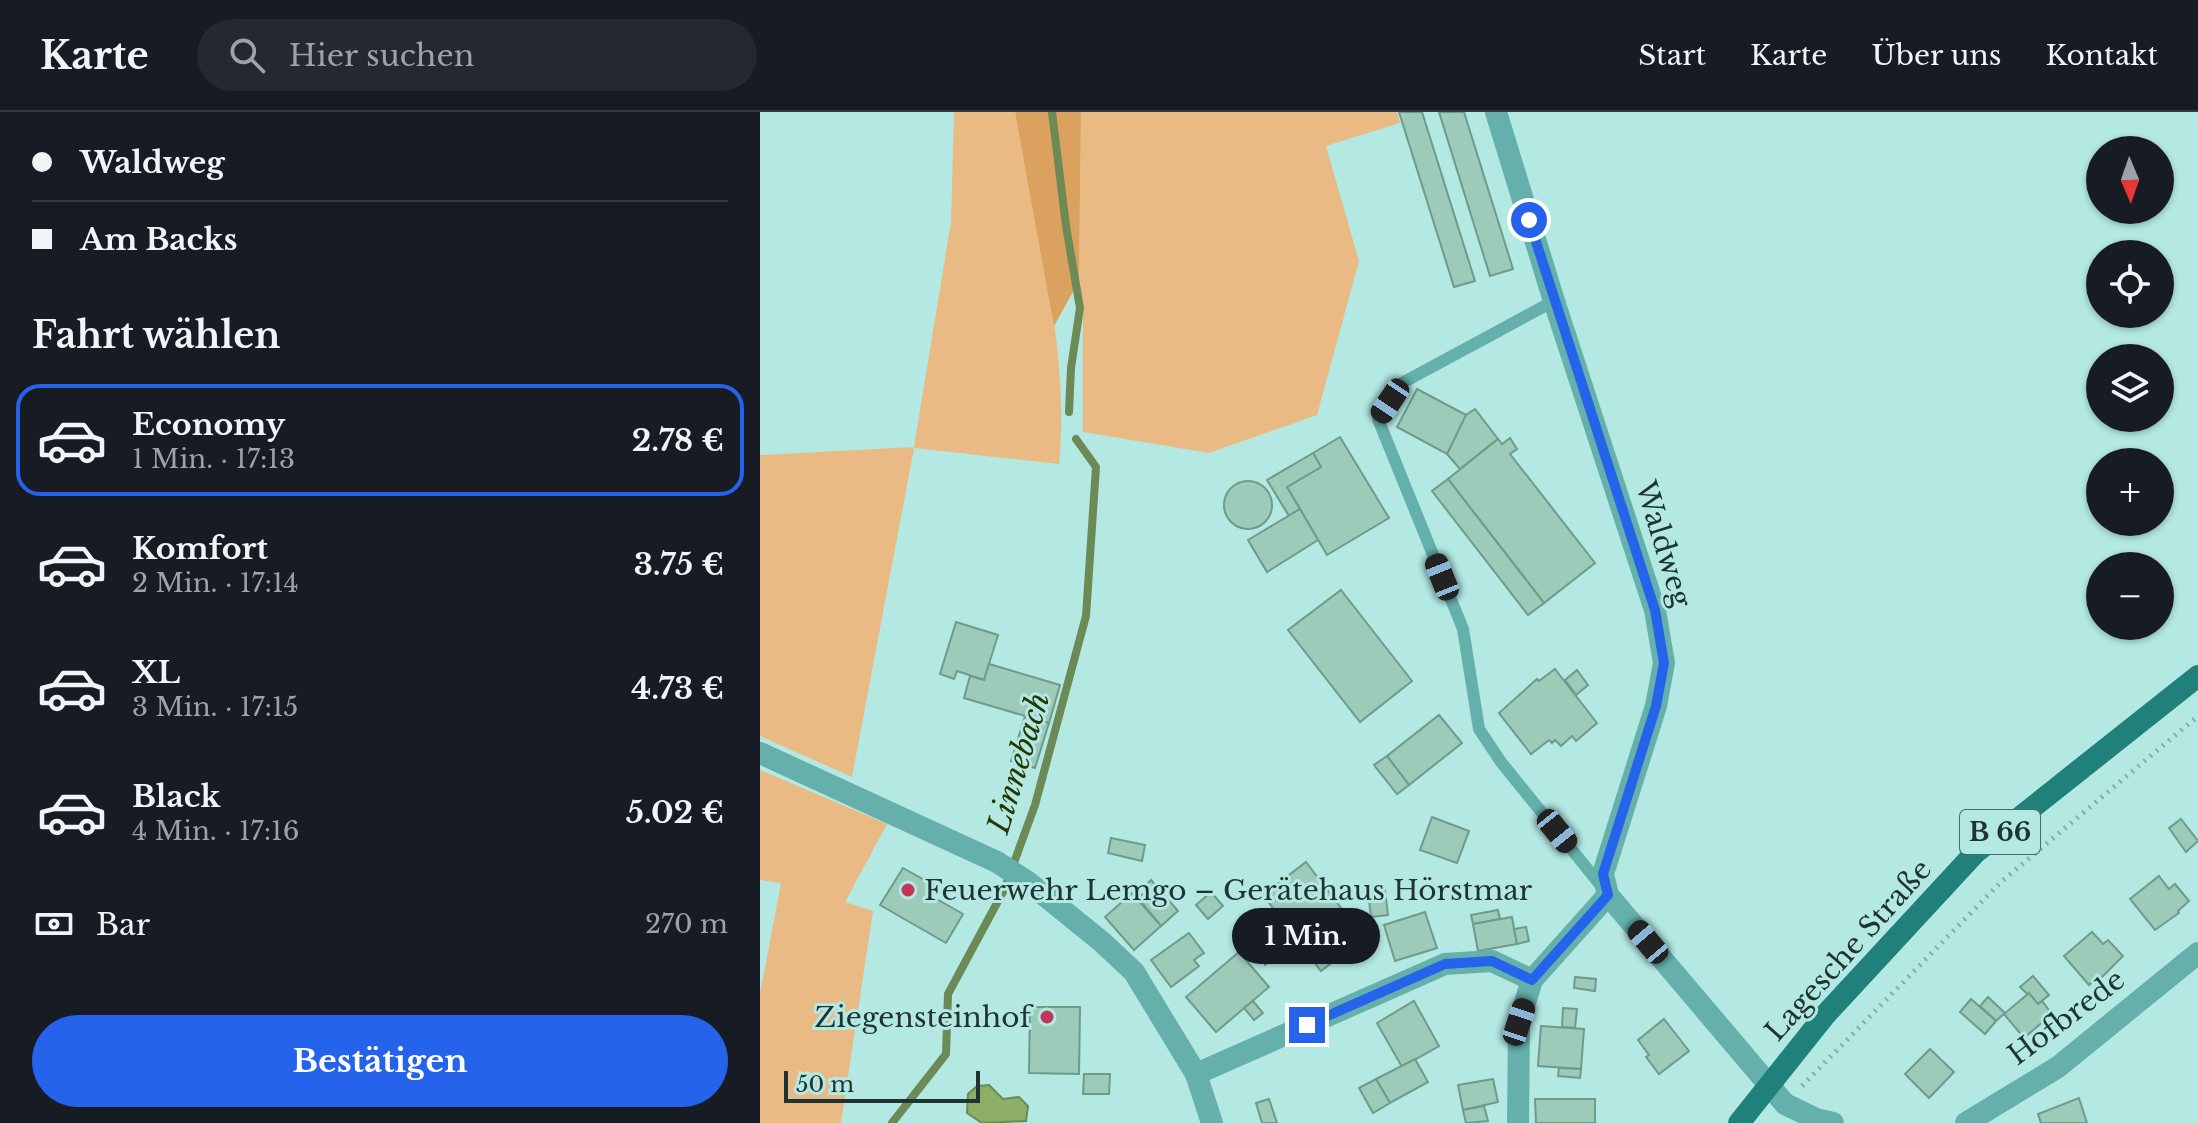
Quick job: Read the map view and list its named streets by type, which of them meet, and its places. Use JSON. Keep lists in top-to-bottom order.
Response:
{
  "streets": {
    "main road": ["B 66", "Lagesche Straße"],
    "street": ["Waldweg", "Hofbrede"]
  },
  "water": ["Linnebach"],
  "places": ["Feuerwehr Lemgo – Gerätehaus Hörstmar", "Ziegensteinhof"],
  "scale_bar": "50 m",
  "north": "bottom",
  "page": {
    "header": "Karte",
    "search": "Hier suchen",
    "nav": [
      "Start",
      "Karte",
      "Über uns",
      "Kontakt"
    ],
    "banner": ["Waldweg", "Am Backs"],
    "map_buttons": ["+", "−"],
    "heading": "Fahrt wählen",
    "list": [
      {
        "name": "Economy",
        "note": "1 Min. · 17:13",
        "value": "2.78 €"
      },
      {
        "name": "Komfort",
        "note": "2 Min. · 17:14",
        "value": "3.75 €"
      },
      {
        "name": "XL",
        "note": "3 Min. · 17:15",
        "value": "4.73 €"
      },
      {
        "name": "Black",
        "note": "4 Min. · 17:16",
        "value": "5.02 €"
      }
    ],
    "pay": ["Bar", "270 m"],
    "bubble": "1 Min.",
    "buttons": "Bestätigen",
    "scale": "50 m"
  }
}
